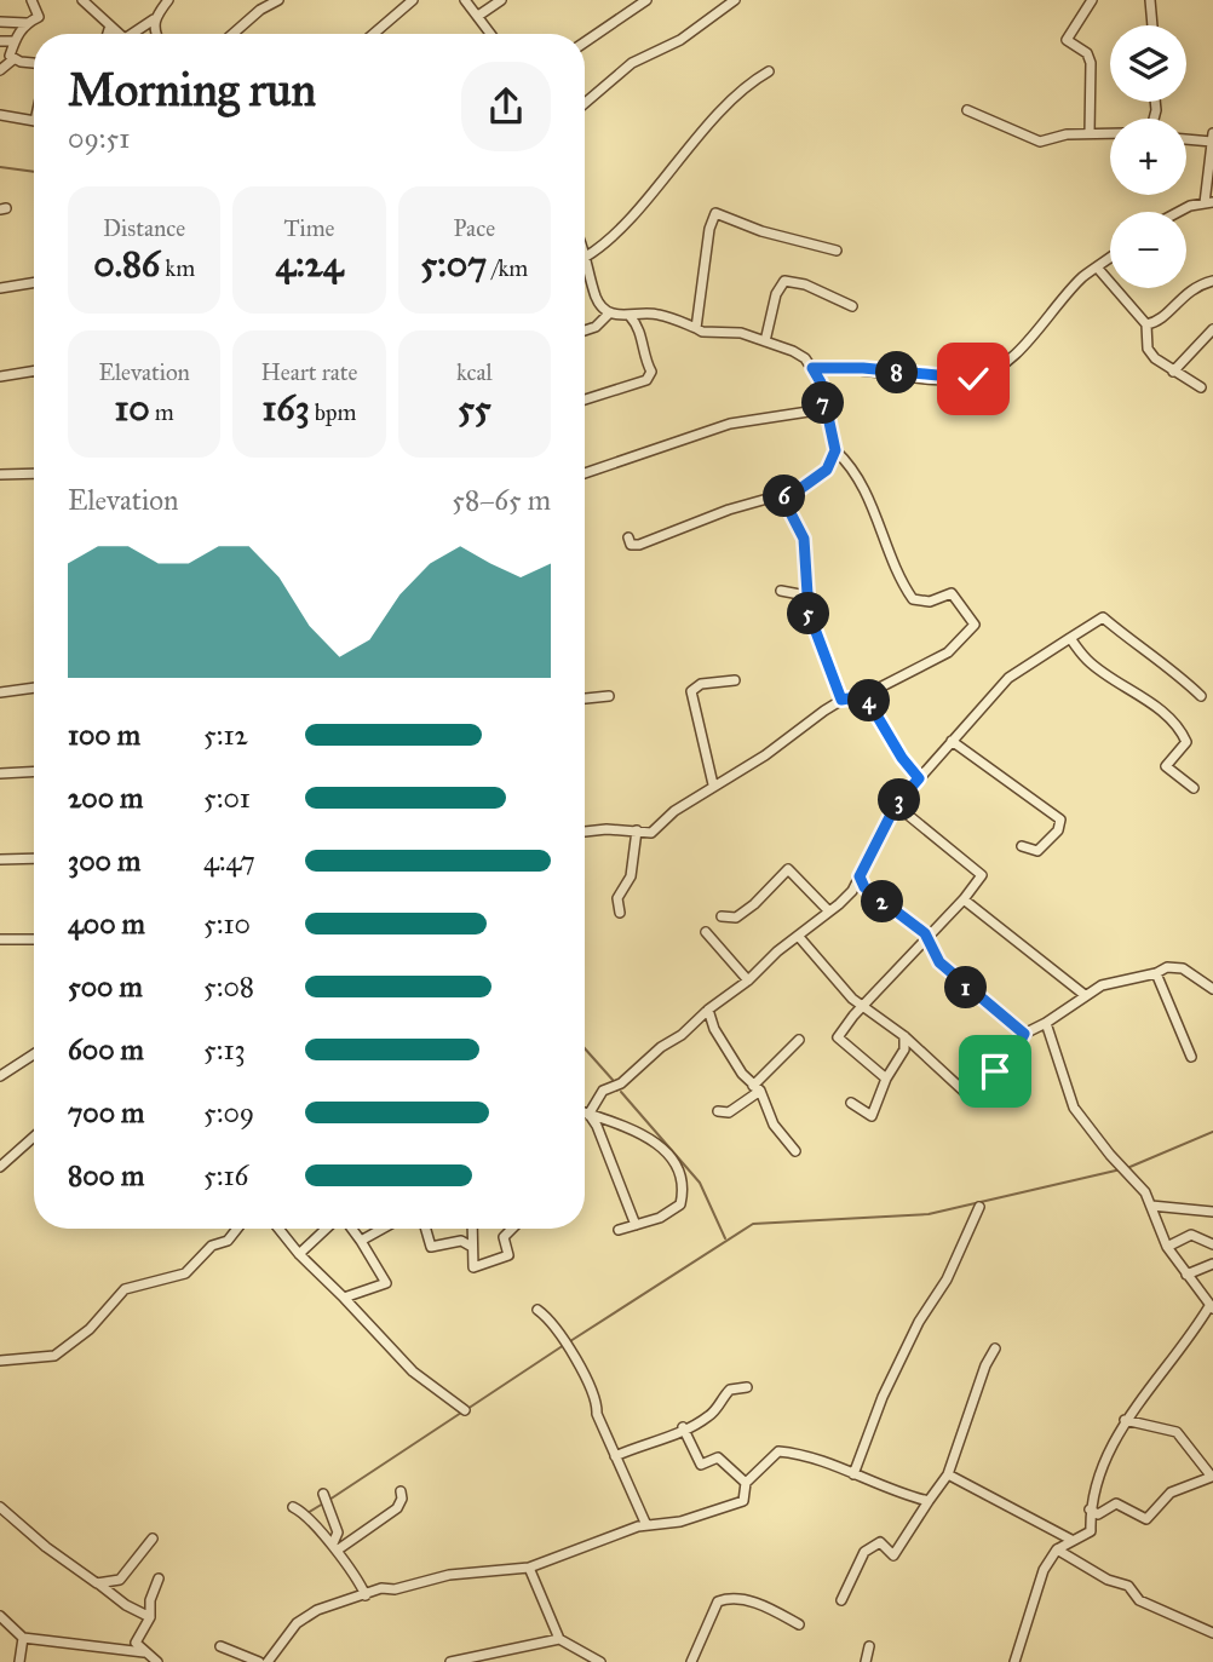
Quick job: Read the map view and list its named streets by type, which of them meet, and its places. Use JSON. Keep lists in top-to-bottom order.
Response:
{
  "page": {
    "map_buttons": ["+", "−"],
    "heading": ["Morning run", "09:51"],
    "stats": [
      ["Distance", "0.86 km"],
      ["Time", "4:24"],
      ["Pace", "5:07 /km"],
      ["Elevation", "10 m"],
      ["Heart rate", "163 bpm"],
      ["kcal", "55"]
    ],
    "pins": [
      "8",
      "7",
      "6",
      "5",
      "4",
      "3",
      "2",
      "1"
    ],
    "chart": ["Elevation", "58–65 m"],
    "list": [
      {
        "name": "100 m",
        "note": "5:12"
      },
      {
        "name": "200 m",
        "note": "5:01"
      },
      {
        "name": "300 m",
        "note": "4:47"
      },
      {
        "name": "400 m",
        "note": "5:10"
      },
      {
        "name": "500 m",
        "note": "5:08"
      },
      {
        "name": "600 m",
        "note": "5:13"
      },
      {
        "name": "700 m",
        "note": "5:09"
      },
      {
        "name": "800 m",
        "note": "5:16"
      }
    ]
  }
}
